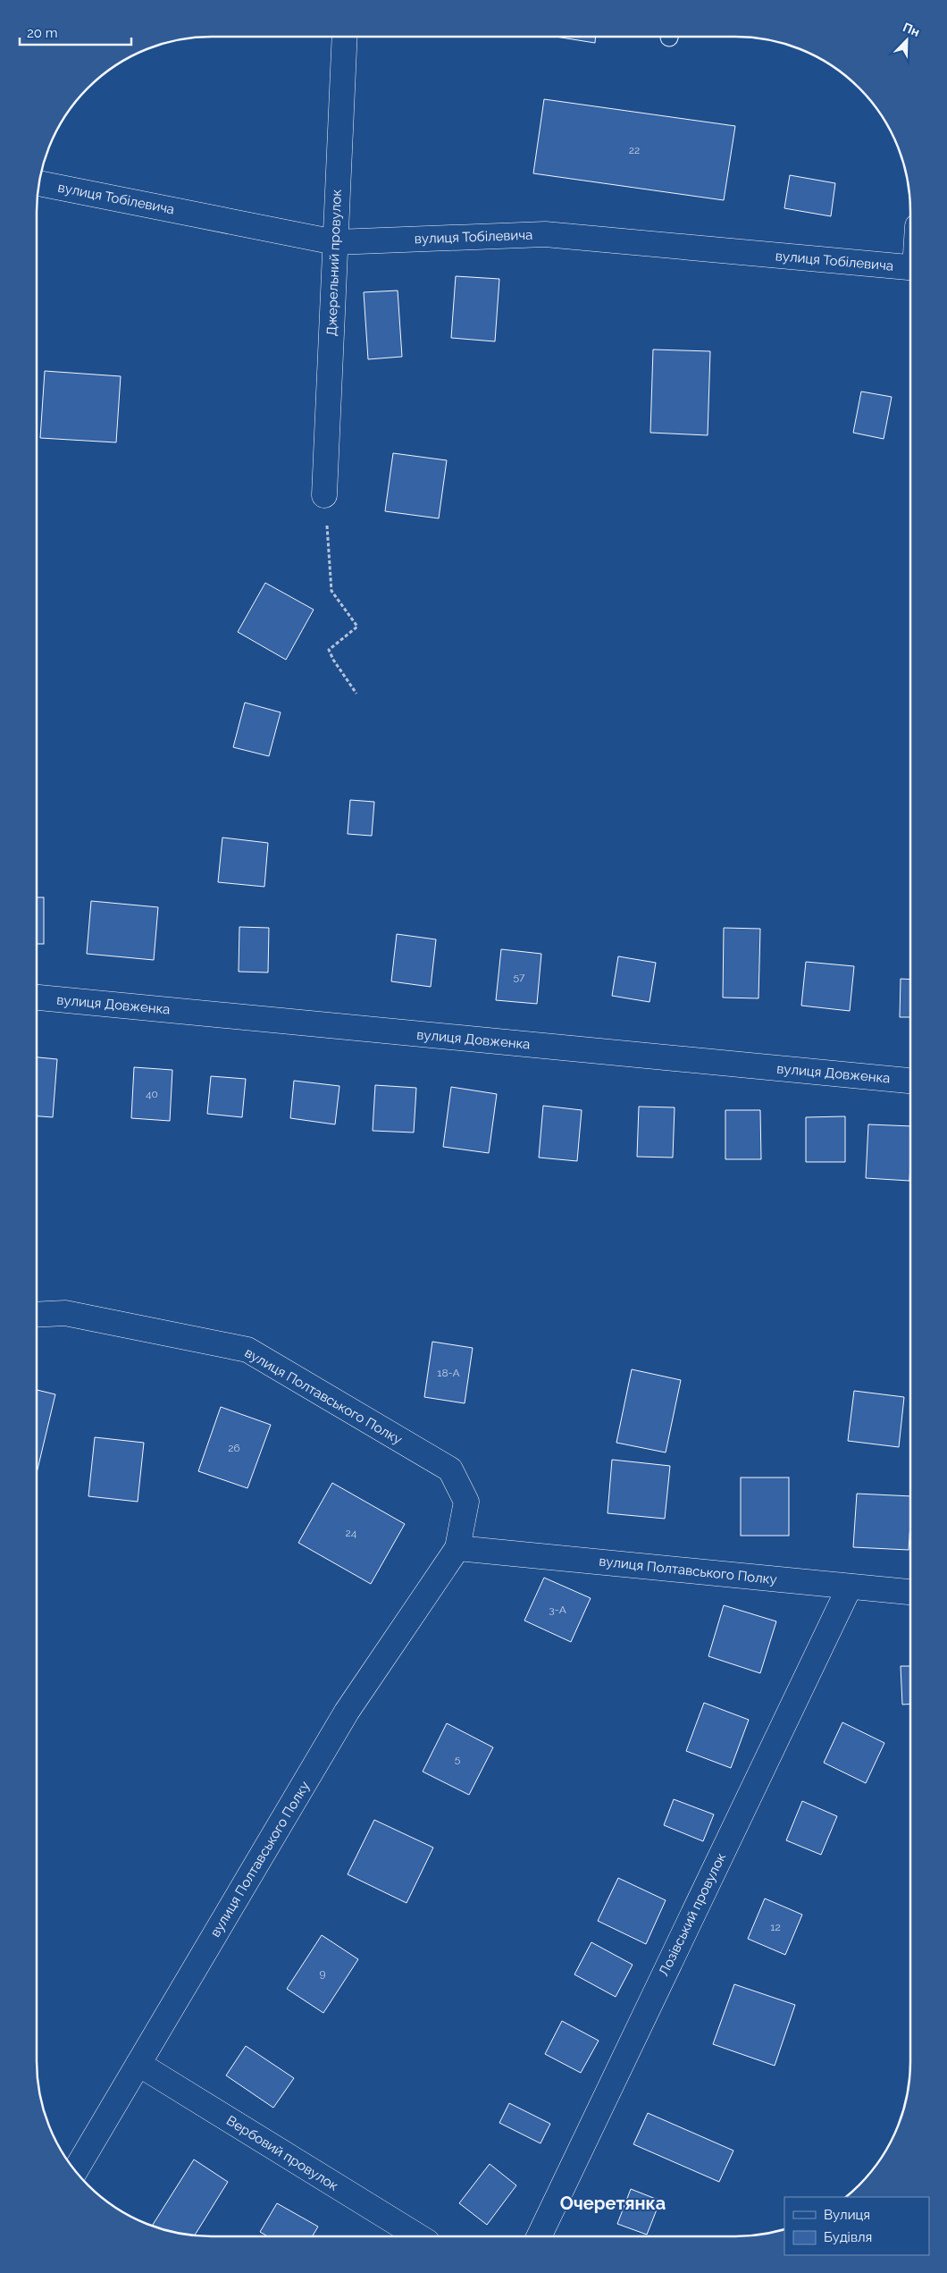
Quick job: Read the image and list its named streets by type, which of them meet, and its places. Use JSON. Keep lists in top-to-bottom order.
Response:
{
  "streets": {
    "street": [
      "вулиця Тобілевича",
      "Джерельний провулок",
      "вулиця Довженка",
      "вулиця Полтавського Полку",
      "Лозівський провулок",
      "Вербовий провулок"
    ]
  },
  "crossings": [
    ["вулиця Тобілевича", "Джерельний провулок"],
    ["вулиця Полтавського Полку", "Лозівський провулок"],
    ["вулиця Полтавського Полку", "Вербовий провулок"]
  ],
  "districts": ["Очеретянка"],
  "house_numbers": [
    "22",
    "57",
    "40",
    "18-А",
    "26",
    "24",
    "3-А",
    "5",
    "12",
    "9"
  ],
  "legend": ["Вулиця", "Будівля"],
  "scale_bar": "20 m",
  "north": "top right"
}
